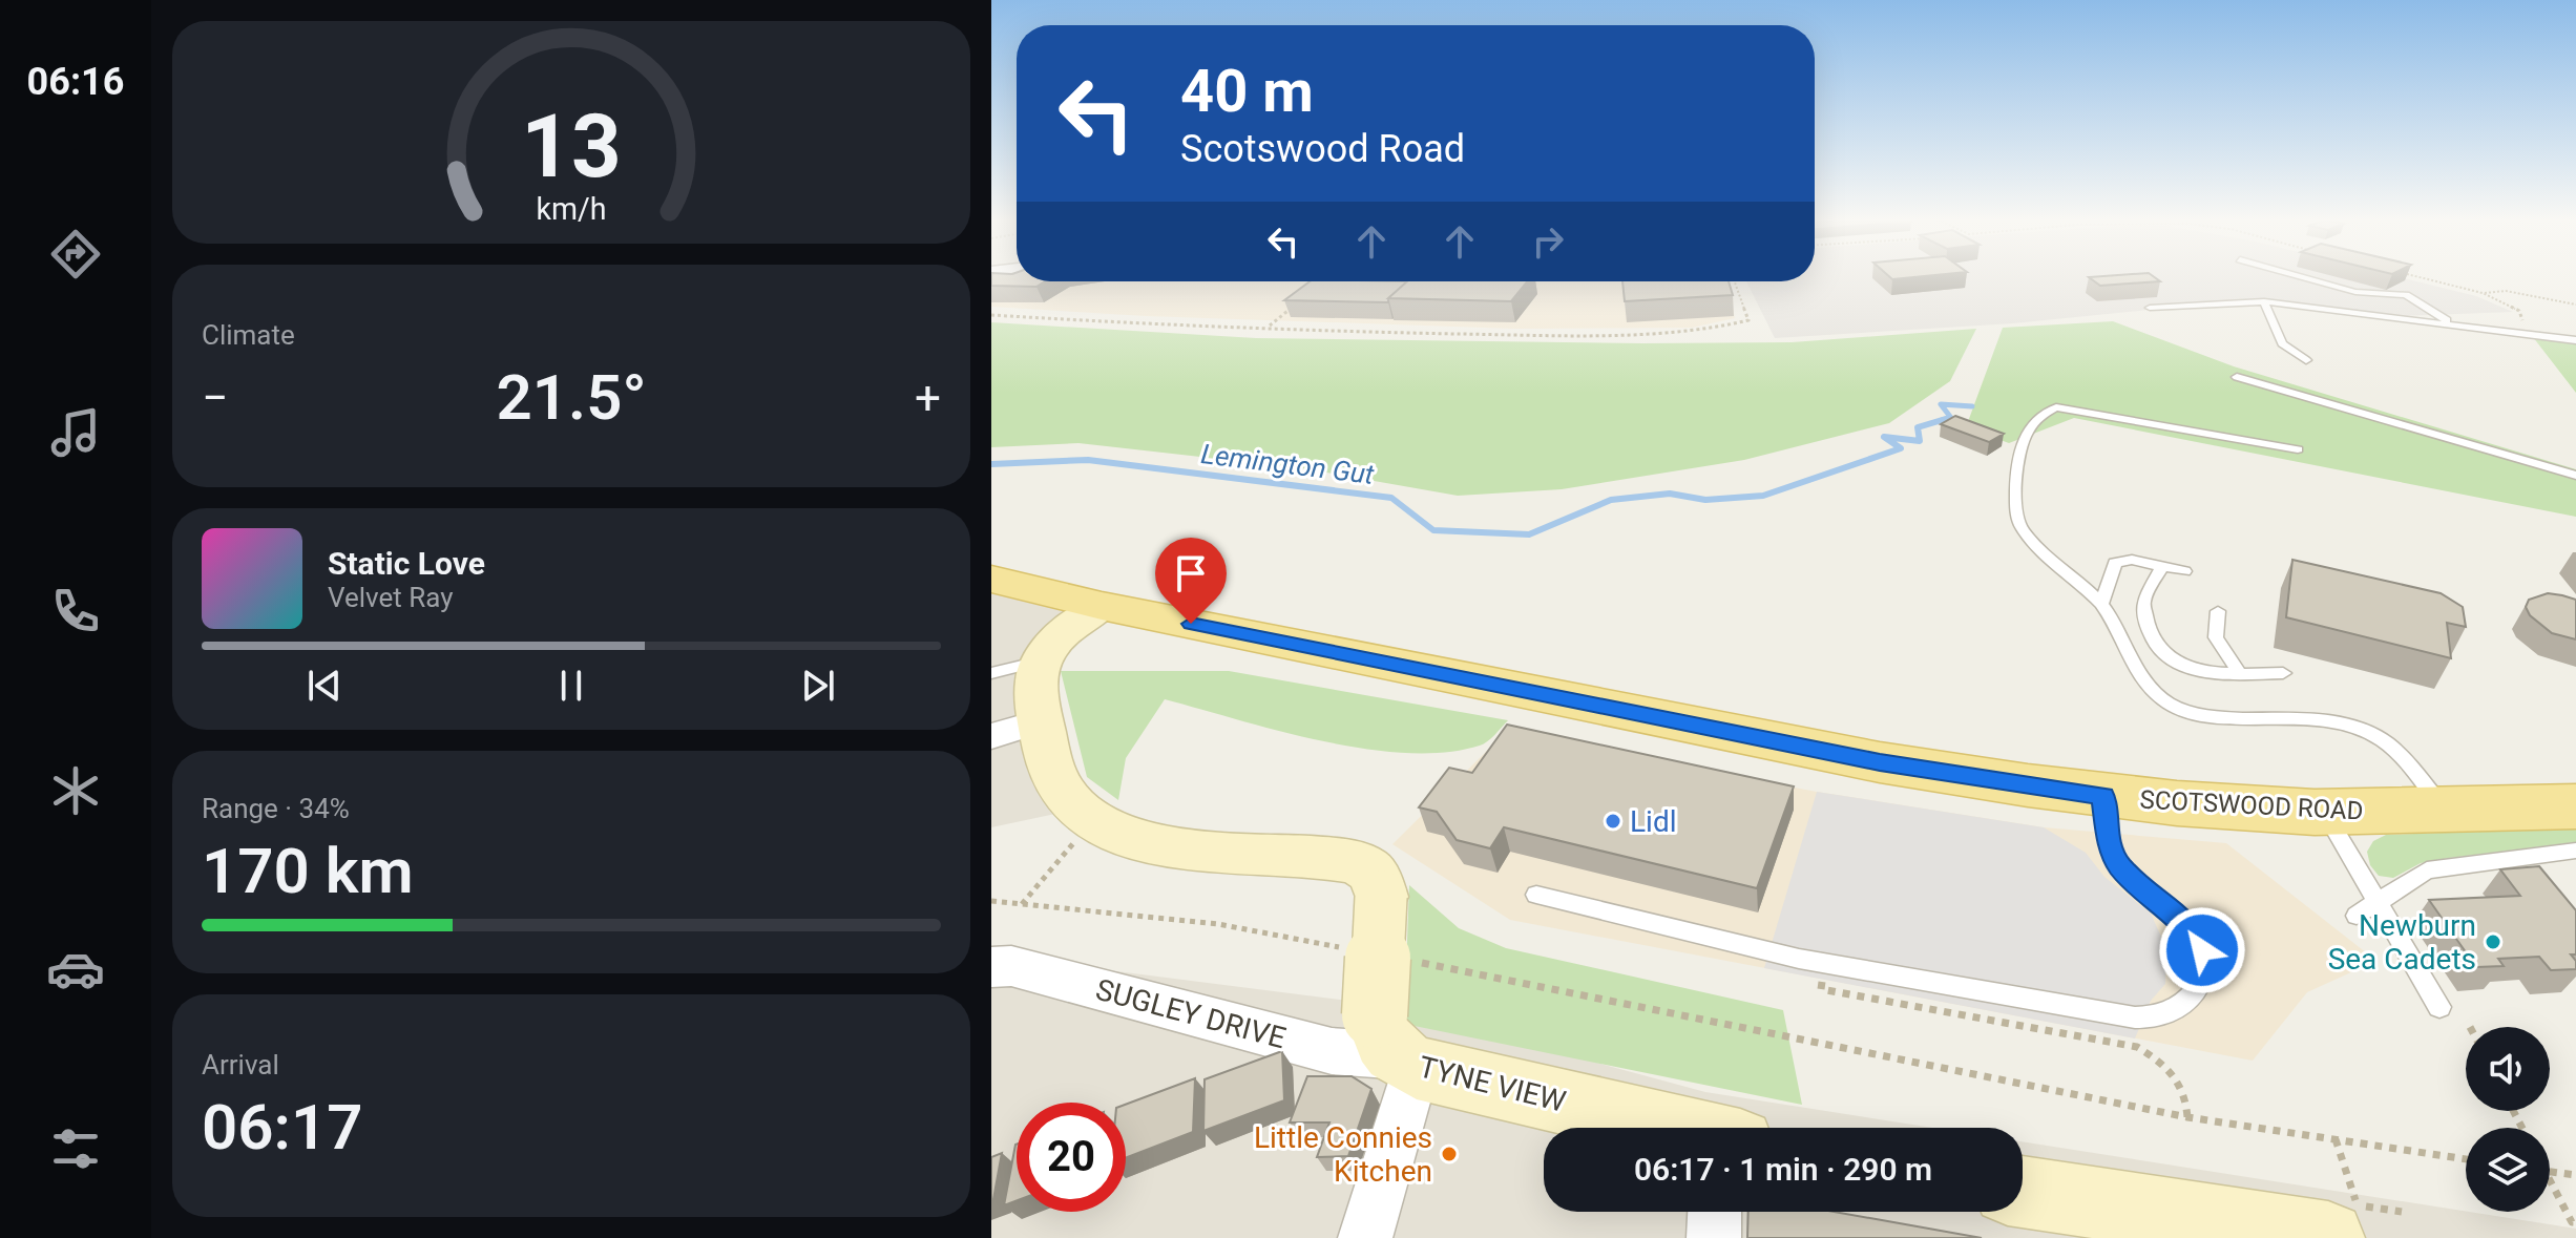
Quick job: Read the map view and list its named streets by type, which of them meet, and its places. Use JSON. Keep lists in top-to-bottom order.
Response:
{
  "streets": {
    "main road": ["SCOTSWOOD ROAD"],
    "street": ["SUGLEY DRIVE", "TYNE VIEW"]
  },
  "crossings": [
    ["SUGLEY DRIVE", "TYNE VIEW"]
  ],
  "water": ["Lemington Gut"],
  "places": ["Lidl", "Newburn Sea Cadets", "Little Connies Kitchen"],
  "page": {
    "tabs": "06:16",
    "turn": ["40 m", "Scotswood Road"],
    "tile": [
      "Climate",
      ["Range · 34%", "170 km"],
      ["Arrival", "06:17"]
    ],
    "heat": ["−", "21.5°", "+"],
    "song": ["Static Love", "Velvet Ray"],
    "limit": "20",
    "trip": "06:17 · 1 min · 290 m",
    "gauge": ["13", "km/h"]
  }
}
